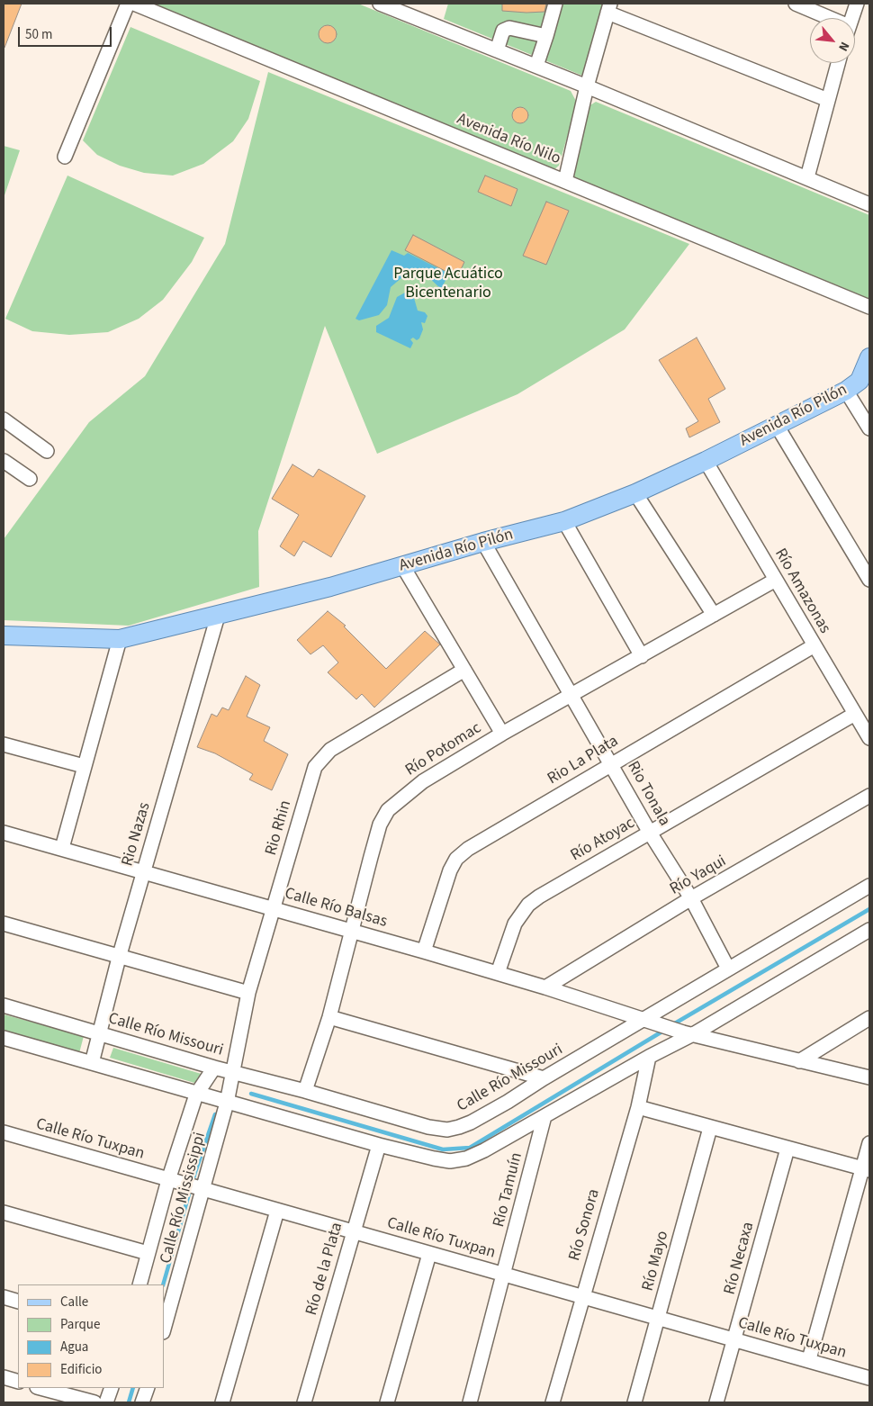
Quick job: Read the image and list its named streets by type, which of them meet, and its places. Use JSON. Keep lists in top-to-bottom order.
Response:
{
  "streets": {
    "main road": ["Avenida Río Pilón"],
    "street": [
      "Avenida Río Nilo",
      "Río Amazonas",
      "Río Potomac",
      "Rio La Plata",
      "Rio Tonala",
      "Rio Rhin",
      "Rio Nazas",
      "Río Atoyac",
      "Río Yaqui",
      "Calle Río Balsas",
      "Calle Río Missouri",
      "Calle Río Tuxpan",
      "Río Tamuín",
      "Calle Río Mississippi",
      "Río Sonora",
      "Río Necaxa",
      "Río Mayo",
      "Río de la Plata"
    ]
  },
  "crossings": [
    ["Avenida Río Pilón", "Río Amazonas"],
    ["Avenida Río Pilón", "Rio Tonala"],
    ["Avenida Río Pilón", "Rio Nazas"],
    ["Río Amazonas", "Río Potomac"],
    ["Río Amazonas", "Rio La Plata"],
    ["Río Amazonas", "Río Atoyac"],
    ["Río Potomac", "Rio Tonala"],
    ["Río Potomac", "Calle Río Balsas"],
    ["Río Potomac", "Calle Río Missouri"],
    ["Rio La Plata", "Rio Tonala"],
    ["Rio La Plata", "Calle Río Balsas"],
    ["Rio Tonala", "Río Atoyac"],
    ["Rio Tonala", "Río Yaqui"],
    ["Rio Tonala", "Calle Río Missouri"],
    ["Rio Rhin", "Calle Río Balsas"],
    ["Rio Rhin", "Calle Río Missouri"],
    ["Rio Rhin", "Calle Río Mississippi"],
    ["Rio Nazas", "Calle Río Balsas"],
    ["Rio Nazas", "Calle Río Missouri"],
    ["Río Atoyac", "Calle Río Balsas"],
    ["Río Yaqui", "Calle Río Balsas"],
    ["Calle Río Balsas", "Calle Río Missouri"],
    ["Calle Río Missouri", "Calle Río Mississippi"],
    ["Calle Río Tuxpan", "Río Tamuín"],
    ["Calle Río Tuxpan", "Calle Río Mississippi"],
    ["Calle Río Tuxpan", "Río Sonora"],
    ["Calle Río Tuxpan", "Río Necaxa"],
    ["Calle Río Tuxpan", "Río Mayo"],
    ["Calle Río Tuxpan", "Río de la Plata"]
  ],
  "parks": ["Parque Acuático Bicentenario"],
  "legend": [
    "Calle",
    "Parque",
    "Agua",
    "Edificio"
  ],
  "scale_bar": "50 m",
  "north": "bottom right"
}
